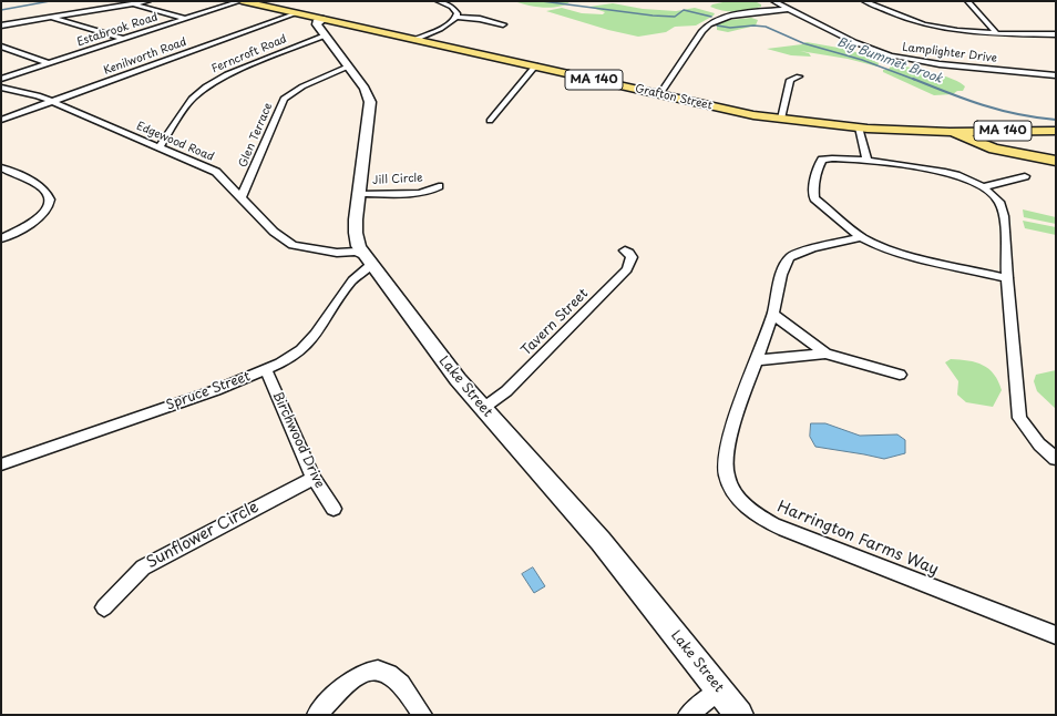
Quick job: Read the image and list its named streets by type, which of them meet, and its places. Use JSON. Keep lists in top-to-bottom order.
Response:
{
  "streets": {
    "main road": ["MA 140", "Grafton Street"],
    "street": [
      "Estabrook Road",
      "Lamplighter Drive",
      "Ferncroft Road",
      "Kenilworth Road",
      "Glen Terrace",
      "Edgewood Road",
      "Jill Circle",
      "Tavern Street",
      "Lake Street",
      "Spruce Street",
      "Birchwood Drive",
      "Sunflower Circle",
      "Harrington Farms Way"
    ]
  },
  "crossings": [
    ["Estabrook Road", "Grafton Street"],
    ["Ferncroft Road", "Grafton Street"],
    ["Ferncroft Road", "Edgewood Road"],
    ["Ferncroft Road", "Lake Street"],
    ["Kenilworth Road", "Grafton Street"],
    ["Kenilworth Road", "Edgewood Road"],
    ["MA 140", "Grafton Street"],
    ["Grafton Street", "Lake Street"],
    ["Glen Terrace", "Edgewood Road"],
    ["Glen Terrace", "Lake Street"],
    ["Edgewood Road", "Lake Street"],
    ["Edgewood Road", "Spruce Street"],
    ["Jill Circle", "Lake Street"],
    ["Tavern Street", "Lake Street"],
    ["Lake Street", "Spruce Street"],
    ["Spruce Street", "Birchwood Drive"],
    ["Birchwood Drive", "Sunflower Circle"]
  ],
  "water": ["Big Bummet Brook"]
}
